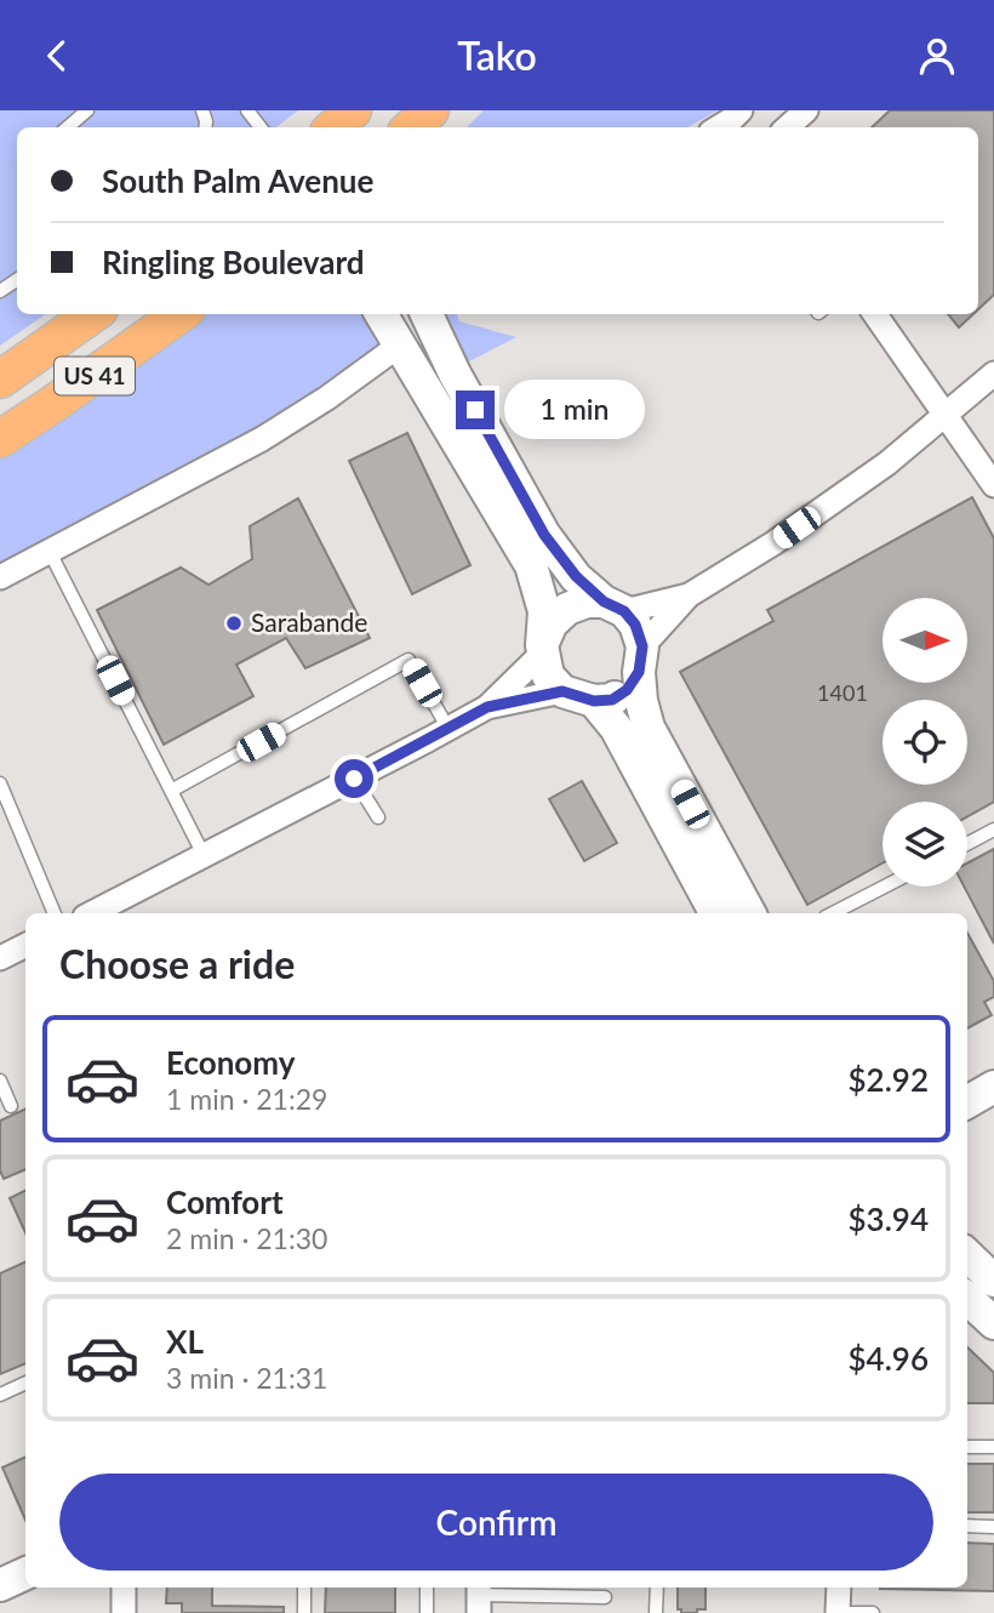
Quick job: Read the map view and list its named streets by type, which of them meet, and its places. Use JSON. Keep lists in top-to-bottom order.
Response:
{
  "streets": {
    "main road": ["US 41"]
  },
  "places": ["Sarabande"],
  "house_numbers": ["1401"],
  "north": "right",
  "page": {
    "header": "Tako",
    "banner": ["South Palm Avenue", "Ringling Boulevard"],
    "bubble": "1 min",
    "heading": "Choose a ride",
    "list": [
      {
        "name": "Economy",
        "note": "1 min · 21:29",
        "value": "$2.92"
      },
      {
        "name": "Comfort",
        "note": "2 min · 21:30",
        "value": "$3.94"
      },
      {
        "name": "XL",
        "note": "3 min · 21:31",
        "value": "$4.96"
      }
    ],
    "buttons": "Confirm"
  }
}
